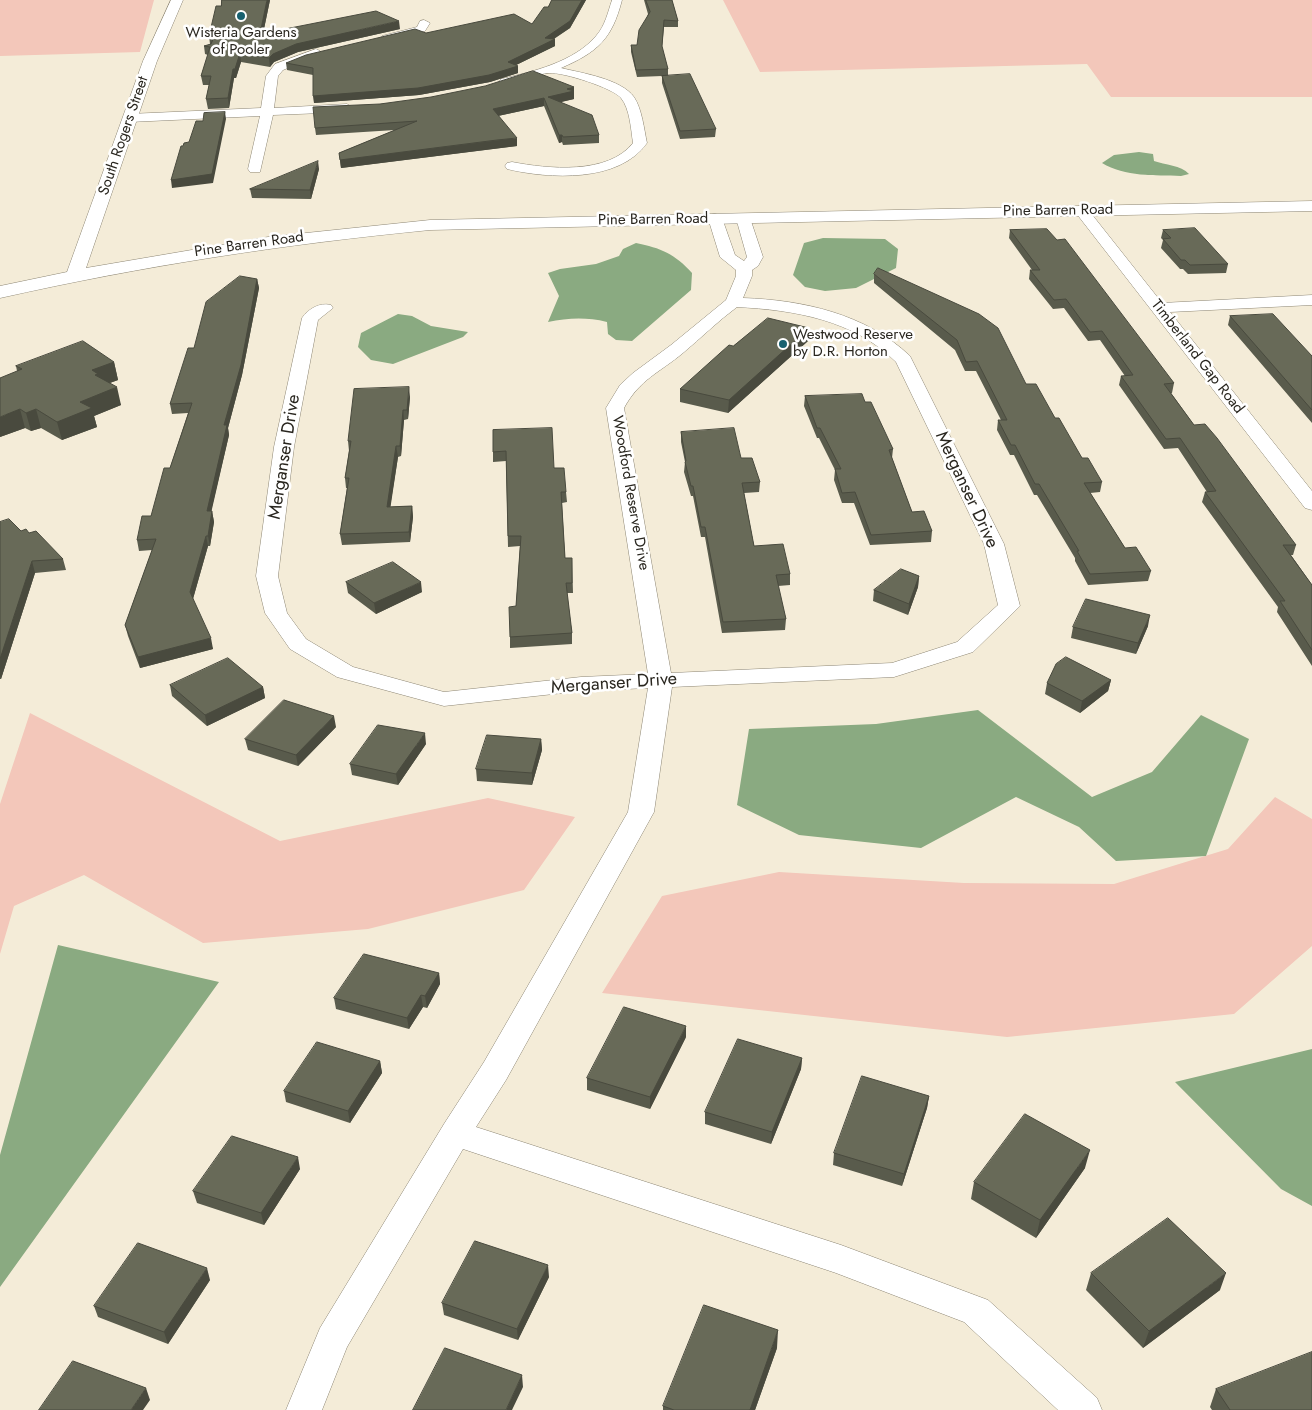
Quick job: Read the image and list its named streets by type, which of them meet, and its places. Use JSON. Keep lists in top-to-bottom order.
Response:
{
  "streets": {
    "main road": ["South Rogers Street", "Pine Barren Road"],
    "street": ["Timberland Gap Road", "Merganser Drive", "Woodford Reserve Drive"]
  },
  "crossings": [
    ["South Rogers Street", "Pine Barren Road"],
    ["Pine Barren Road", "Timberland Gap Road"],
    ["Pine Barren Road", "Woodford Reserve Drive"],
    ["Merganser Drive", "Woodford Reserve Drive"]
  ],
  "places": ["Wisteria Gardens of Pooler", "Westwood Reserve by D.R. Horton"]
}
